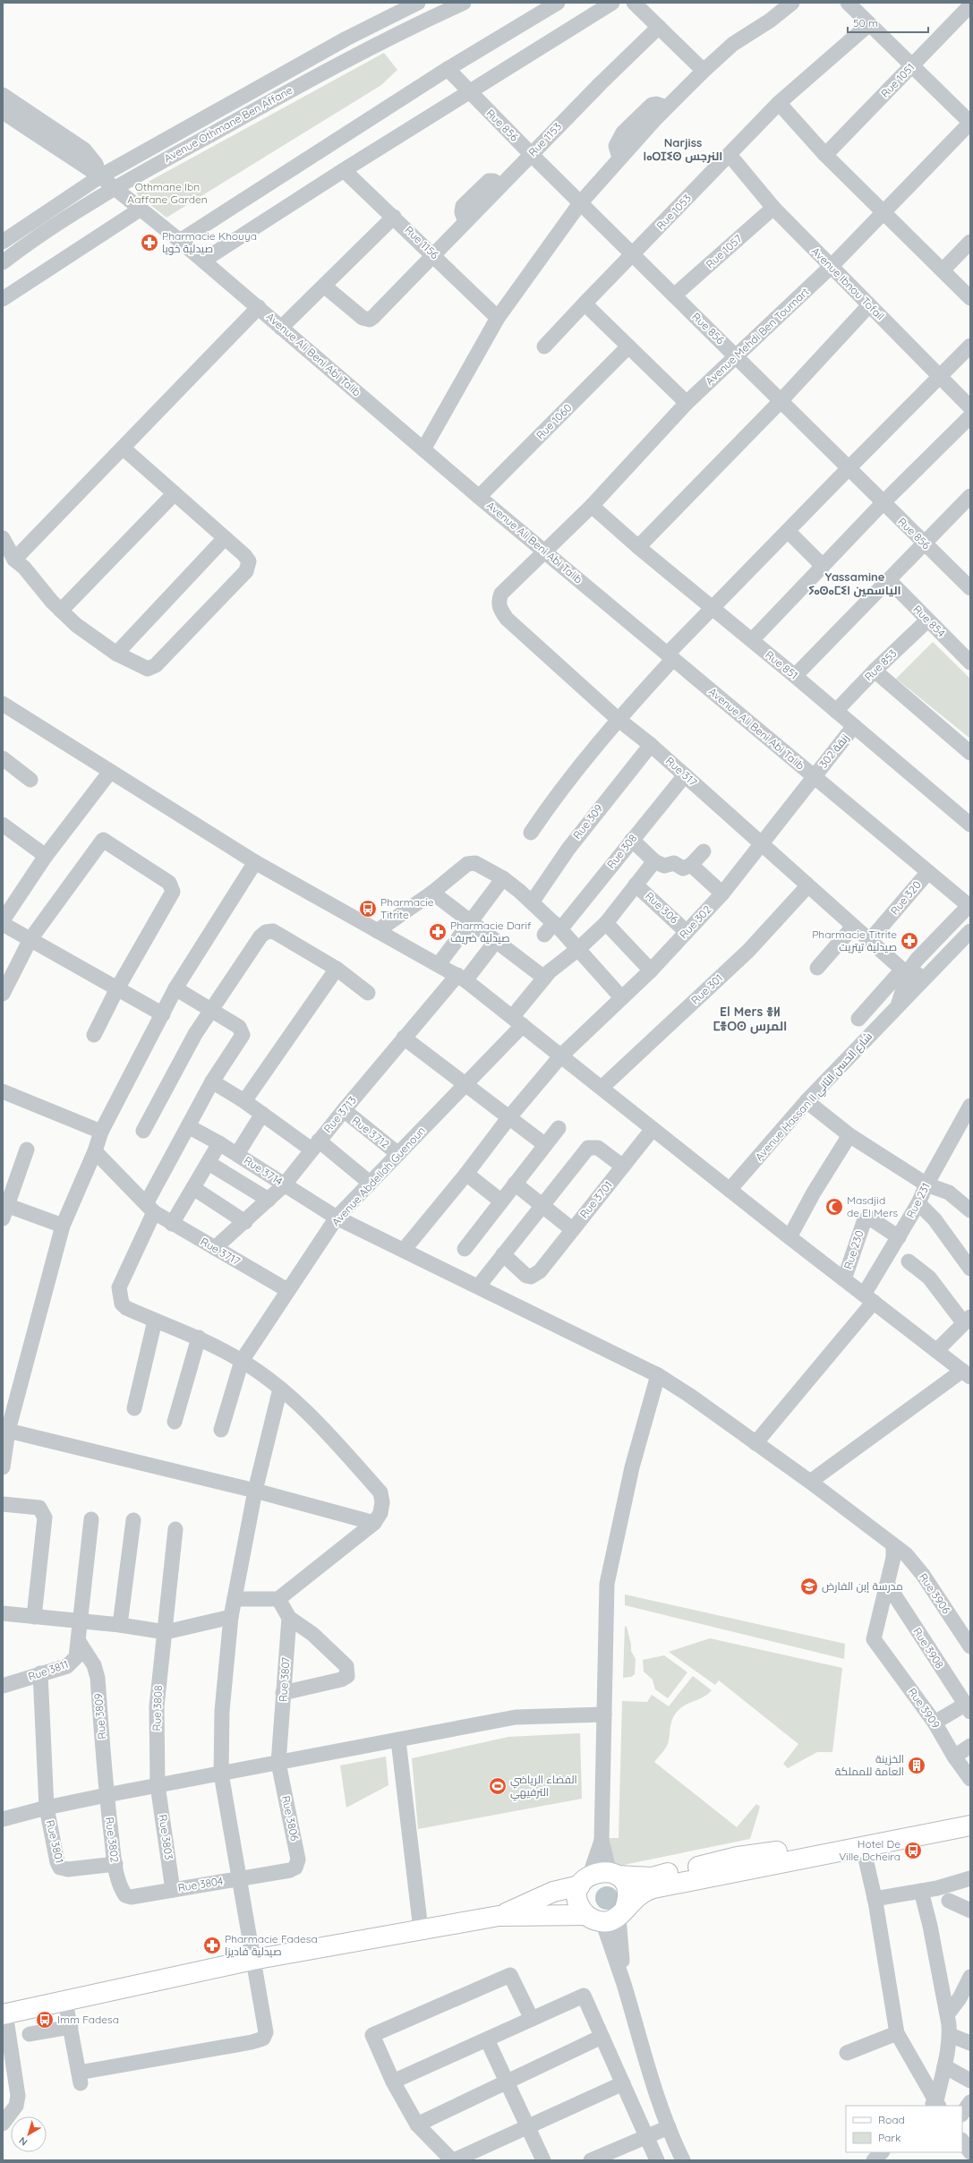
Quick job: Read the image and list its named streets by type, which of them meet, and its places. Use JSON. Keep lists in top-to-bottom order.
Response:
{
  "streets": {
    "street": [
      "Rue 1051",
      "Avenue Othmane Ben Affane",
      "Rue 856",
      "Rue 1153",
      "Rue 1053",
      "Rue 1156",
      "Rue 1057",
      "Avenue Ibnou Tofail",
      "Avenue Mehdi Ben Toumart",
      "Avenue Ali Beni Abi Talib",
      "Rue 1060",
      "Rue 854",
      "Rue 851",
      "Rue 853",
      "زنقة 302",
      "Rue 317",
      "Rue 309",
      "Rue 308",
      "Rue 320",
      "Rue 306",
      "Rue 302",
      "Rue 301",
      "Avenue Hassan II شارع الحسن الثاني",
      "Rue 3713",
      "Rue 3712",
      "Rue 3714",
      "Avenue Abdellah Guenoun",
      "Rue 3701",
      "Rue 231",
      "Rue 230",
      "Rue 3717",
      "Rue 3906",
      "Rue 3908",
      "Rue 3811",
      "Rue 3807",
      "Rue 3808",
      "Rue 3909",
      "Rue 3809",
      "Rue 3806",
      "Rue 3803",
      "Rue 3802",
      "Rue 3801",
      "Rue 3804"
    ]
  },
  "crossings": [
    ["Avenue Othmane Ben Affane", "Avenue Ali Beni Abi Talib"],
    ["Rue 856", "Rue 1153"],
    ["Rue 856", "Rue 1053"],
    ["Rue 856", "Rue 1057"],
    ["Rue 856", "Avenue Mehdi Ben Toumart"],
    ["Rue 1153", "Rue 1156"],
    ["Rue 1053", "Avenue Ibnou Tofail"],
    ["Rue 1057", "Avenue Ibnou Tofail"],
    ["Avenue Ibnou Tofail", "Avenue Mehdi Ben Toumart"],
    ["Avenue Mehdi Ben Toumart", "Avenue Ali Beni Abi Talib"],
    ["Avenue Mehdi Ben Toumart", "Rue 851"],
    ["Avenue Mehdi Ben Toumart", "Rue 317"],
    ["Avenue Ali Beni Abi Talib", "Rue 1060"],
    ["Avenue Ali Beni Abi Talib", "زنقة 302"],
    ["Avenue Ali Beni Abi Talib", "Rue 317"],
    ["Avenue Ali Beni Abi Talib", "Rue 320"],
    ["Avenue Ali Beni Abi Talib", "Rue 302"],
    ["Avenue Ali Beni Abi Talib", "Avenue Hassan II شارع الحسن الثاني"],
    ["Rue 854", "Rue 853"],
    ["Rue 851", "Rue 853"],
    ["Rue 851", "زنقة 302"],
    ["زنقة 302", "Rue 302"],
    ["Rue 317", "Rue 309"],
    ["Rue 317", "Rue 308"],
    ["Rue 317", "Rue 320"],
    ["Rue 317", "Rue 302"],
    ["Rue 317", "Rue 301"],
    ["Rue 317", "Avenue Hassan II شارع الحسن الثاني"],
    ["Rue 306", "Rue 302"],
    ["Rue 306", "Avenue Abdellah Guenoun"],
    ["Rue 302", "Rue 3714"],
    ["Rue 3713", "Rue 3712"],
    ["Rue 3713", "Rue 3714"],
    ["Rue 3713", "Rue 3717"],
    ["Rue 3712", "Avenue Abdellah Guenoun"],
    ["Rue 3714", "Avenue Abdellah Guenoun"],
    ["Rue 3714", "Rue 3906"],
    ["Avenue Abdellah Guenoun", "Rue 3717"],
    ["Rue 231", "Rue 230"],
    ["Rue 231", "Rue 3906"],
    ["Rue 3908", "Rue 3909"],
    ["Rue 3811", "Rue 3809"],
    ["Rue 3807", "Rue 3806"],
    ["Rue 3808", "Rue 3803"],
    ["Rue 3809", "Rue 3802"],
    ["Rue 3806", "Rue 3804"],
    ["Rue 3803", "Rue 3804"],
    ["Rue 3802", "Rue 3801"],
    ["Rue 3802", "Rue 3804"]
  ],
  "districts": ["Narjiss ⵏⴰⵔⵊⵉⵙ النرجس", "Yassamine ⵢⴰⵙⴰⵎⵉⵏ الياسمين", "El Mers ⴻⵍ ⵎⴻⵔⵙ المرس"],
  "parks": ["Othmane Ibn Aaffane Garden"],
  "places": {
    "pharmacy": [
      "Pharmacie Khouya صيدلية خويا",
      "Pharmacie Darif صيدلية ضريف",
      "Pharmacie Titrite صيدلية تيتريت",
      "Pharmacie Fadesa صيدلية فاديزا"
    ],
    "bus stop": ["Pharmacie Titrite", "Hotel De Ville Dcheira", "Imm Fadesa"],
    "mosque": ["Masdjid de El Mers"],
    "school or university": ["مدرسة إبن الفارض"],
    "building": ["الخزينة العامة للمملكة"],
    "sports": ["الفضاء الرياضي الترفيهي"]
  },
  "legend": ["Road", "Park"],
  "scale_bar": "50 m",
  "north": "bottom left"
}
